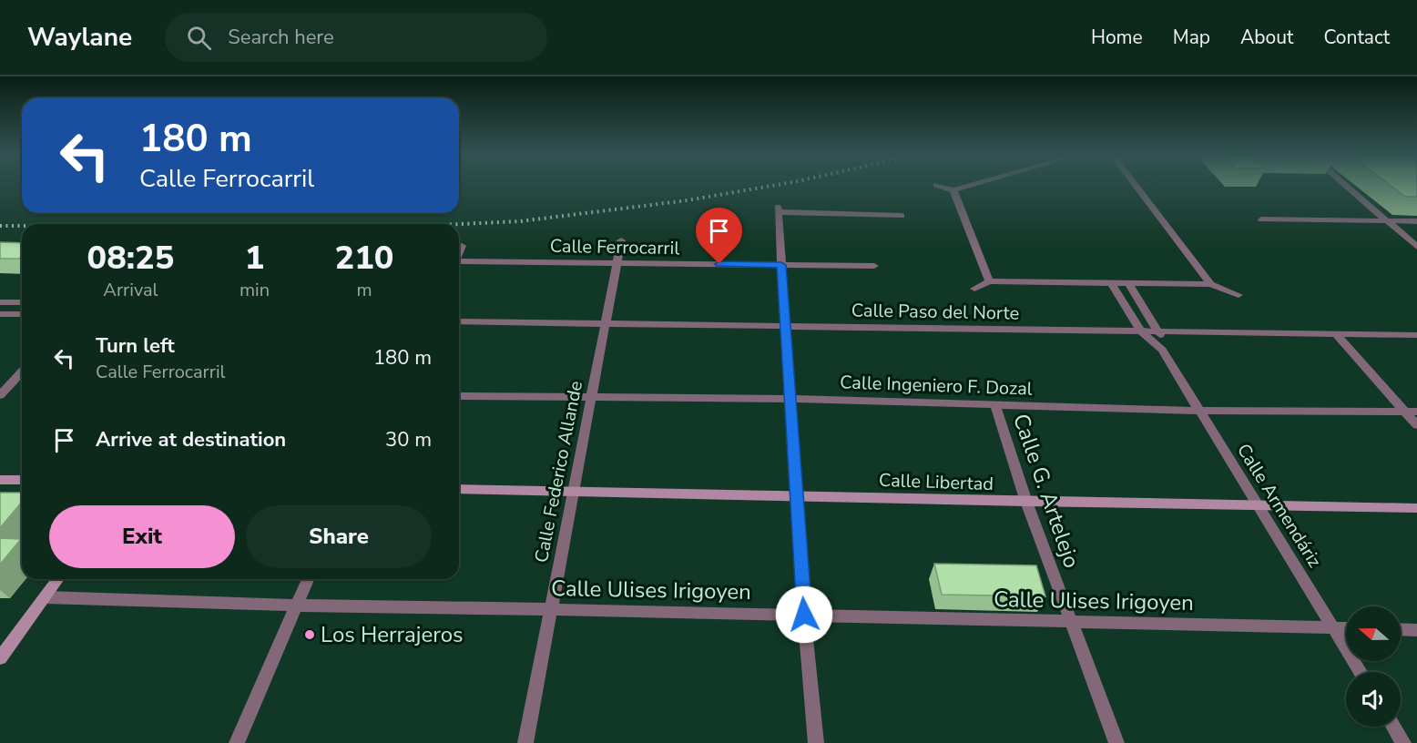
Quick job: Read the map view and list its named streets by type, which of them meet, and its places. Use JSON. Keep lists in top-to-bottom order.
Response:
{
  "streets": {
    "street": [
      "Calle Ferrocarril",
      "Calle Paso del Norte",
      "Calle Ingeniero F. Dozal",
      "Calle Federico Allande",
      "Calle Libertad",
      "Calle G. Artelejo",
      "Calle Armendáriz",
      "Calle Ulises Irigoyen"
    ]
  },
  "crossings": [
    ["Calle Ferrocarril", "Calle Federico Allande"],
    ["Calle Paso del Norte", "Calle Federico Allande"],
    ["Calle Paso del Norte", "Calle Armendáriz"],
    ["Calle Ingeniero F. Dozal", "Calle Federico Allande"],
    ["Calle Ingeniero F. Dozal", "Calle G. Artelejo"],
    ["Calle Ingeniero F. Dozal", "Calle Armendáriz"],
    ["Calle Federico Allande", "Calle Libertad"],
    ["Calle Federico Allande", "Calle Ulises Irigoyen"],
    ["Calle Libertad", "Calle G. Artelejo"],
    ["Calle Libertad", "Calle Armendáriz"],
    ["Calle G. Artelejo", "Calle Ulises Irigoyen"],
    ["Calle Armendáriz", "Calle Ulises Irigoyen"]
  ],
  "places": ["Los Herrajeros"],
  "north": "left",
  "page": {
    "header": "Waylane",
    "search": "Search here",
    "nav": [
      "Home",
      "Map",
      "About",
      "Contact"
    ],
    "turn": ["180 m", "Calle Ferrocarril"],
    "eta": [
      "08:25",
      "Arrival",
      "1",
      "min",
      "210",
      "m"
    ],
    "list": [
      {
        "name": "Turn left",
        "note": "Calle Ferrocarril",
        "value": "180 m"
      },
      {
        "name": "Arrive at destination",
        "value": "30 m"
      }
    ],
    "buttons": ["Exit", "Share"]
  }
}
